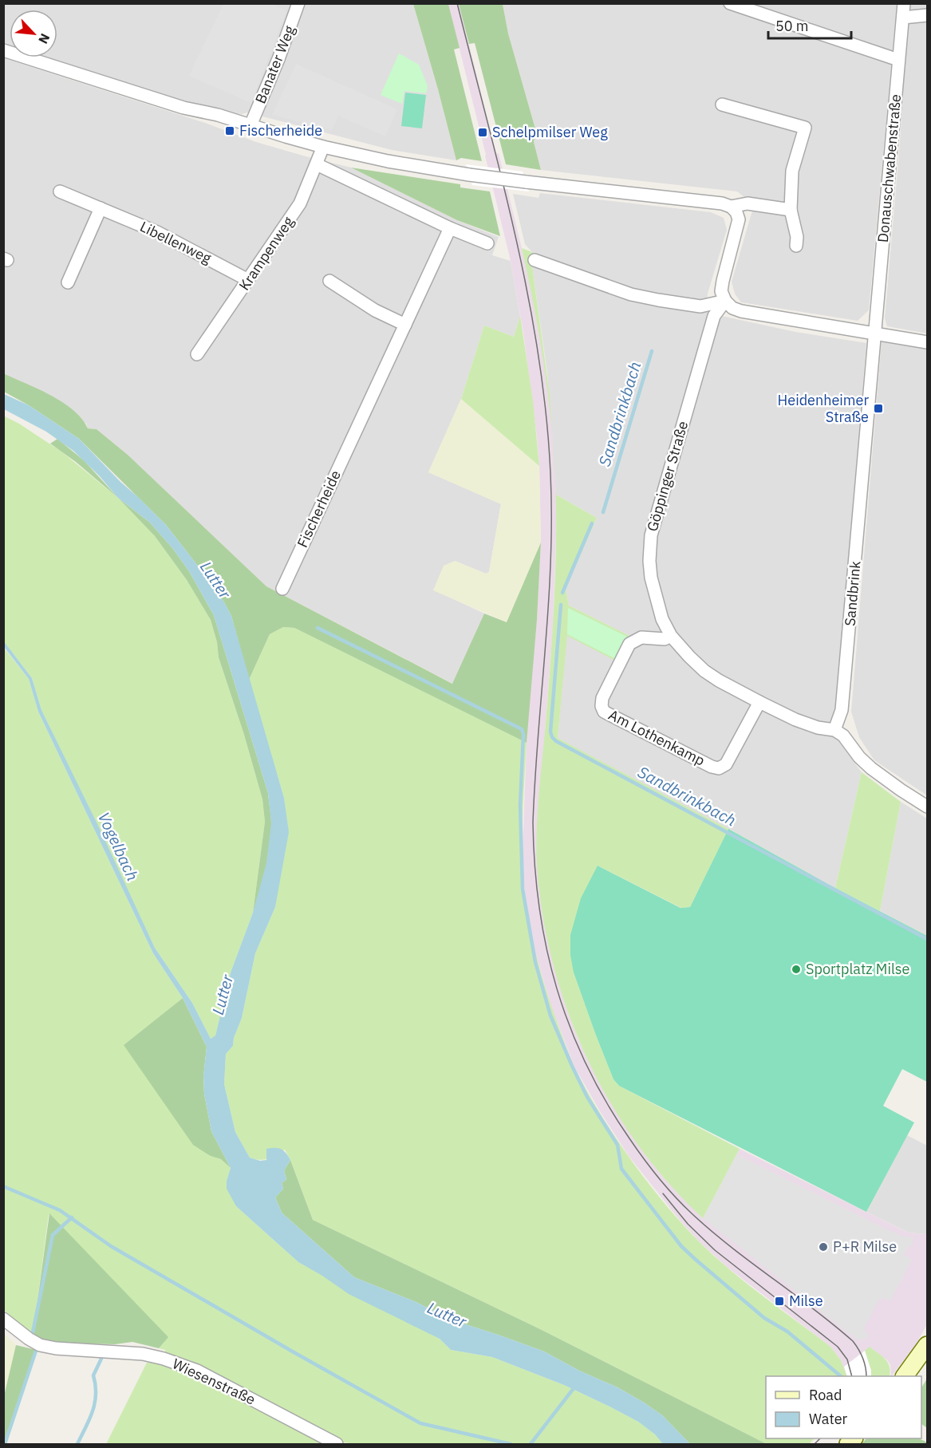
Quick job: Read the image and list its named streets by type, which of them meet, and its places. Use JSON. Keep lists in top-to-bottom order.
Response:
{
  "streets": {
    "street": [
      "Banater Weg",
      "Donauschwabenstraße",
      "Libellenweg",
      "Krampenweg",
      "Göppinger Straße",
      "Fischerheide",
      "Sandbrink",
      "Am Lothenkamp",
      "Wiesenstraße"
    ]
  },
  "crossings": [
    ["Donauschwabenstraße", "Sandbrink"],
    ["Libellenweg", "Krampenweg"],
    ["Göppinger Straße", "Sandbrink"],
    ["Göppinger Straße", "Am Lothenkamp"]
  ],
  "water": ["Sandbrinkbach", "Lutter", "Vogelbach"],
  "places": {
    "transit": [
      "Fischerheide",
      "Schelpmilser Weg",
      "Heidenheimer Straße",
      "Milse"
    ],
    "other": ["Sportplatz Milse", "P+R Milse"]
  },
  "legend": ["Road", "Water"],
  "scale_bar": "50 m",
  "north": "bottom right"
}
